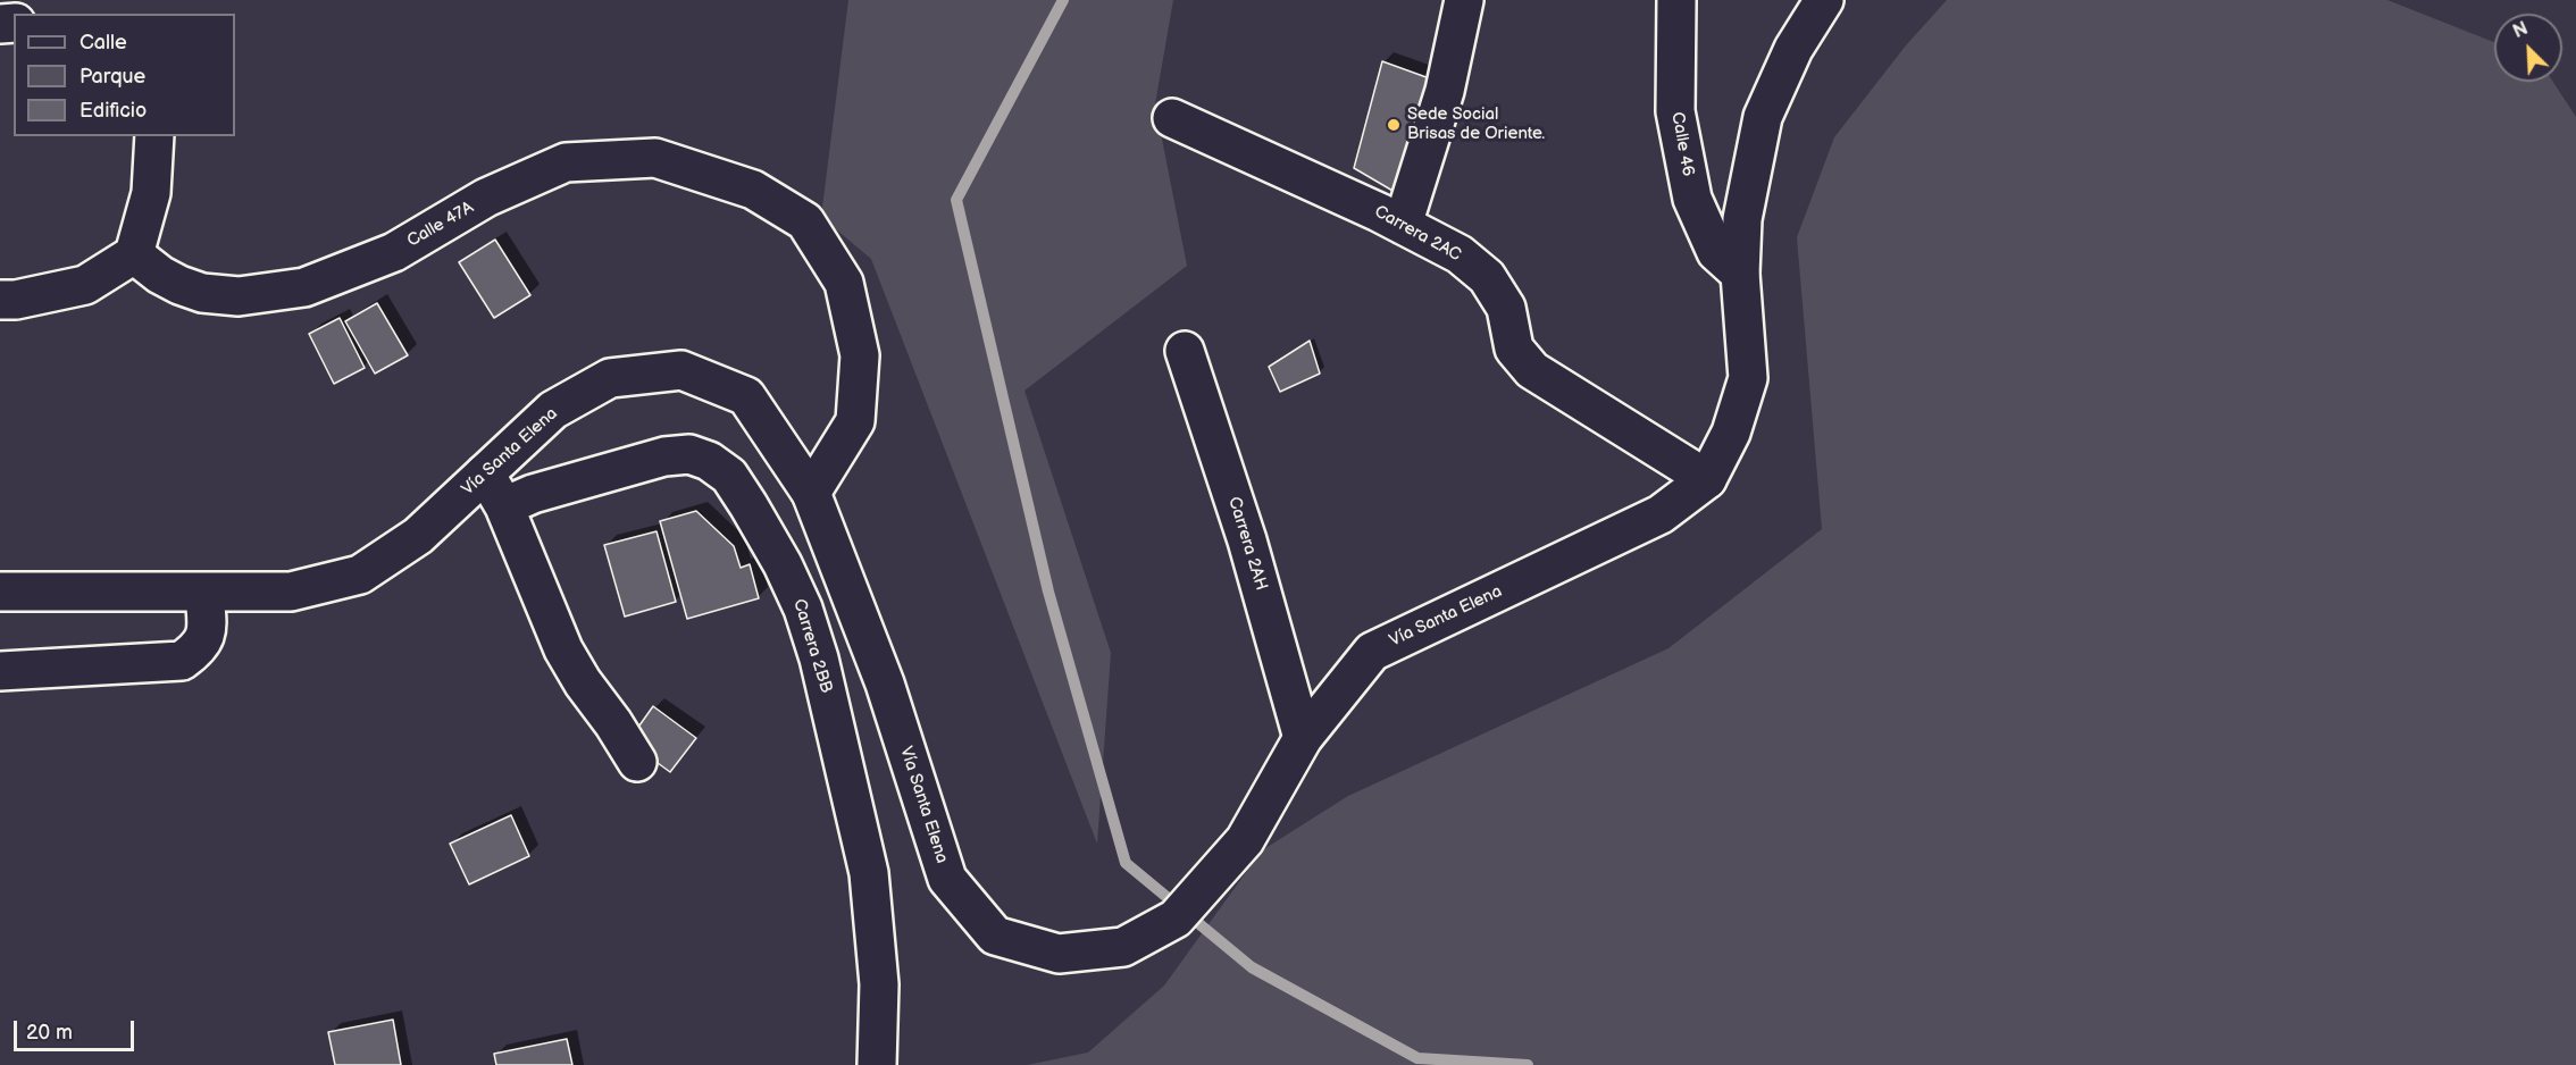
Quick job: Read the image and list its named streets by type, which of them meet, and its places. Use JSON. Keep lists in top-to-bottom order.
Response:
{
  "streets": {
    "street": [
      "Calle 46",
      "Calle 47A",
      "Carrera 2AC",
      "Vía Santa Elena",
      "Carrera 2AH",
      "Carrera 2BB"
    ]
  },
  "crossings": [
    ["Calle 46", "Vía Santa Elena"],
    ["Calle 47A", "Vía Santa Elena"],
    ["Carrera 2AC", "Vía Santa Elena"],
    ["Vía Santa Elena", "Carrera 2AH"]
  ],
  "places": ["Sede Social Brisas de Oriente."],
  "legend": ["Calle", "Parque", "Edificio"],
  "scale_bar": "20 m",
  "north": "top left"
}
